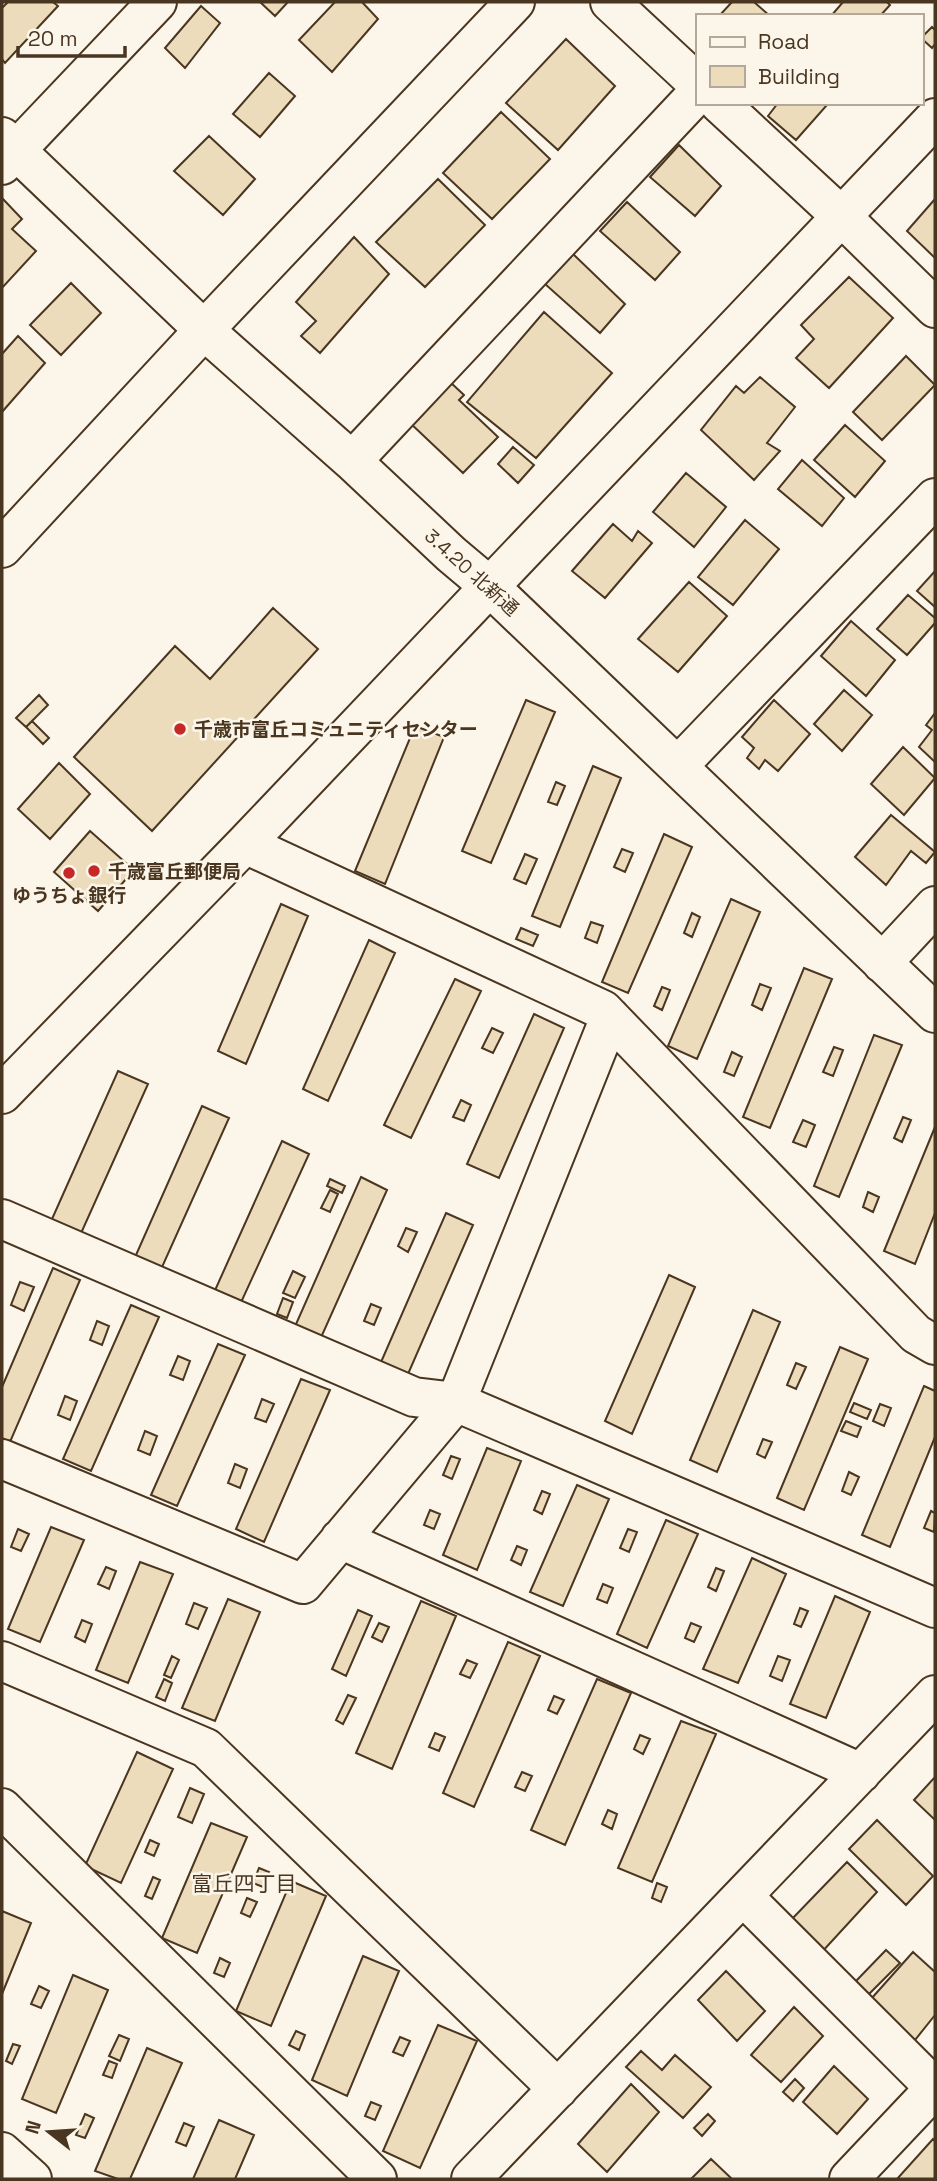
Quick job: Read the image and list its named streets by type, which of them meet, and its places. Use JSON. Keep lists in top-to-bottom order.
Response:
{
  "streets": {
    "street": ["3.4.20 北新通"]
  },
  "districts": ["富丘四丁目"],
  "places": ["千歳市富丘コミュニティセンター", "千歳富丘郵便局", "ゆうちょ銀行"],
  "legend": ["Road", "Building"],
  "scale_bar": "20 m",
  "north": "left"
}
